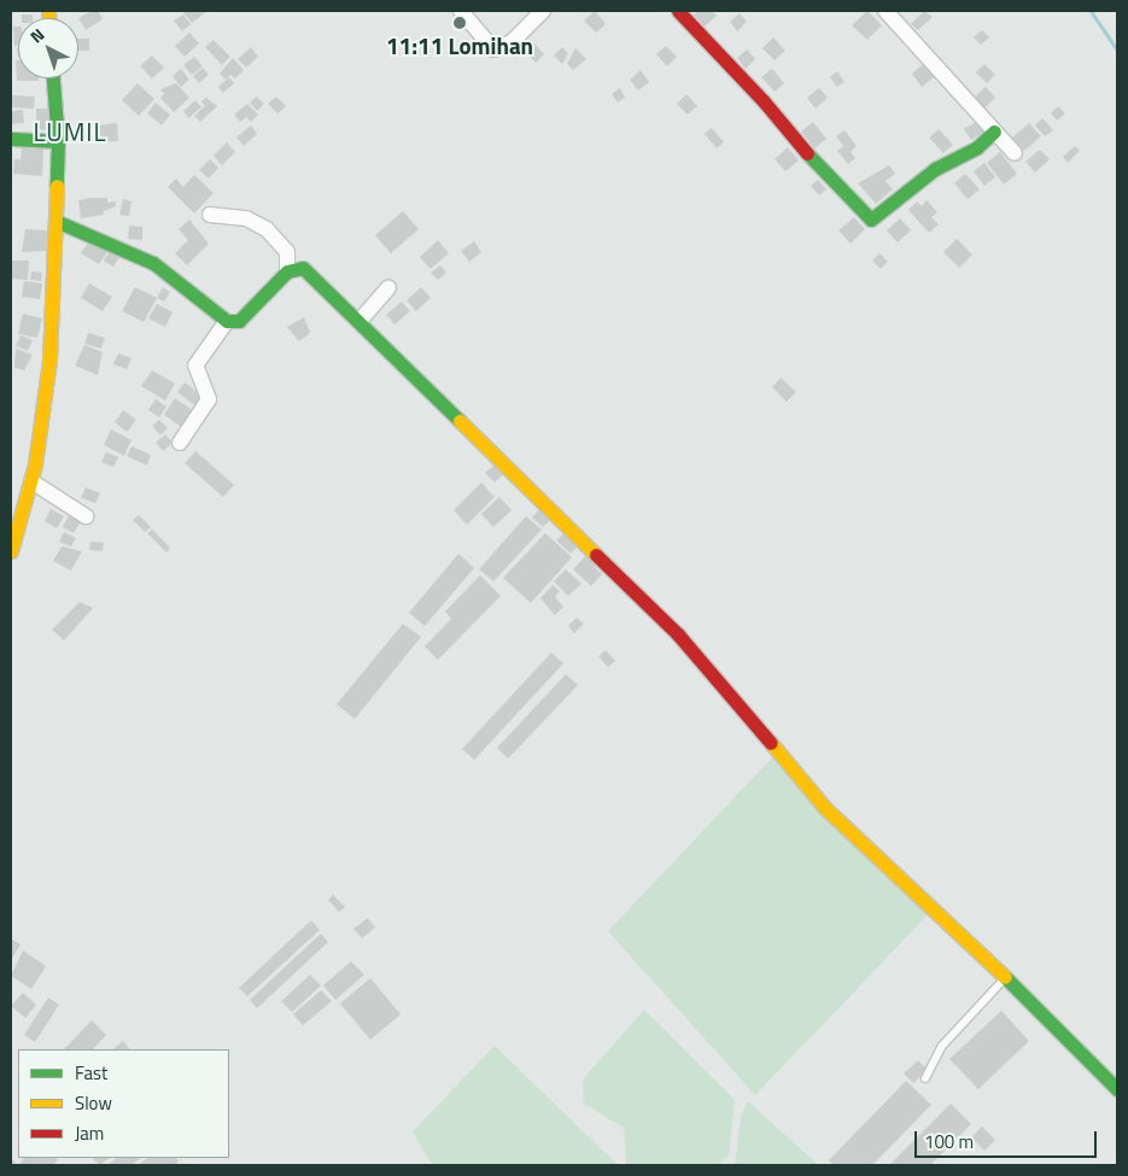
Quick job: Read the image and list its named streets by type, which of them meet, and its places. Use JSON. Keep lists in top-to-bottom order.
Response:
{
  "districts": ["LUMIL"],
  "places": ["11:11 Lomihan"],
  "legend": ["Fast", "Slow", "Jam"],
  "scale_bar": "100 m",
  "north": "top left"
}
